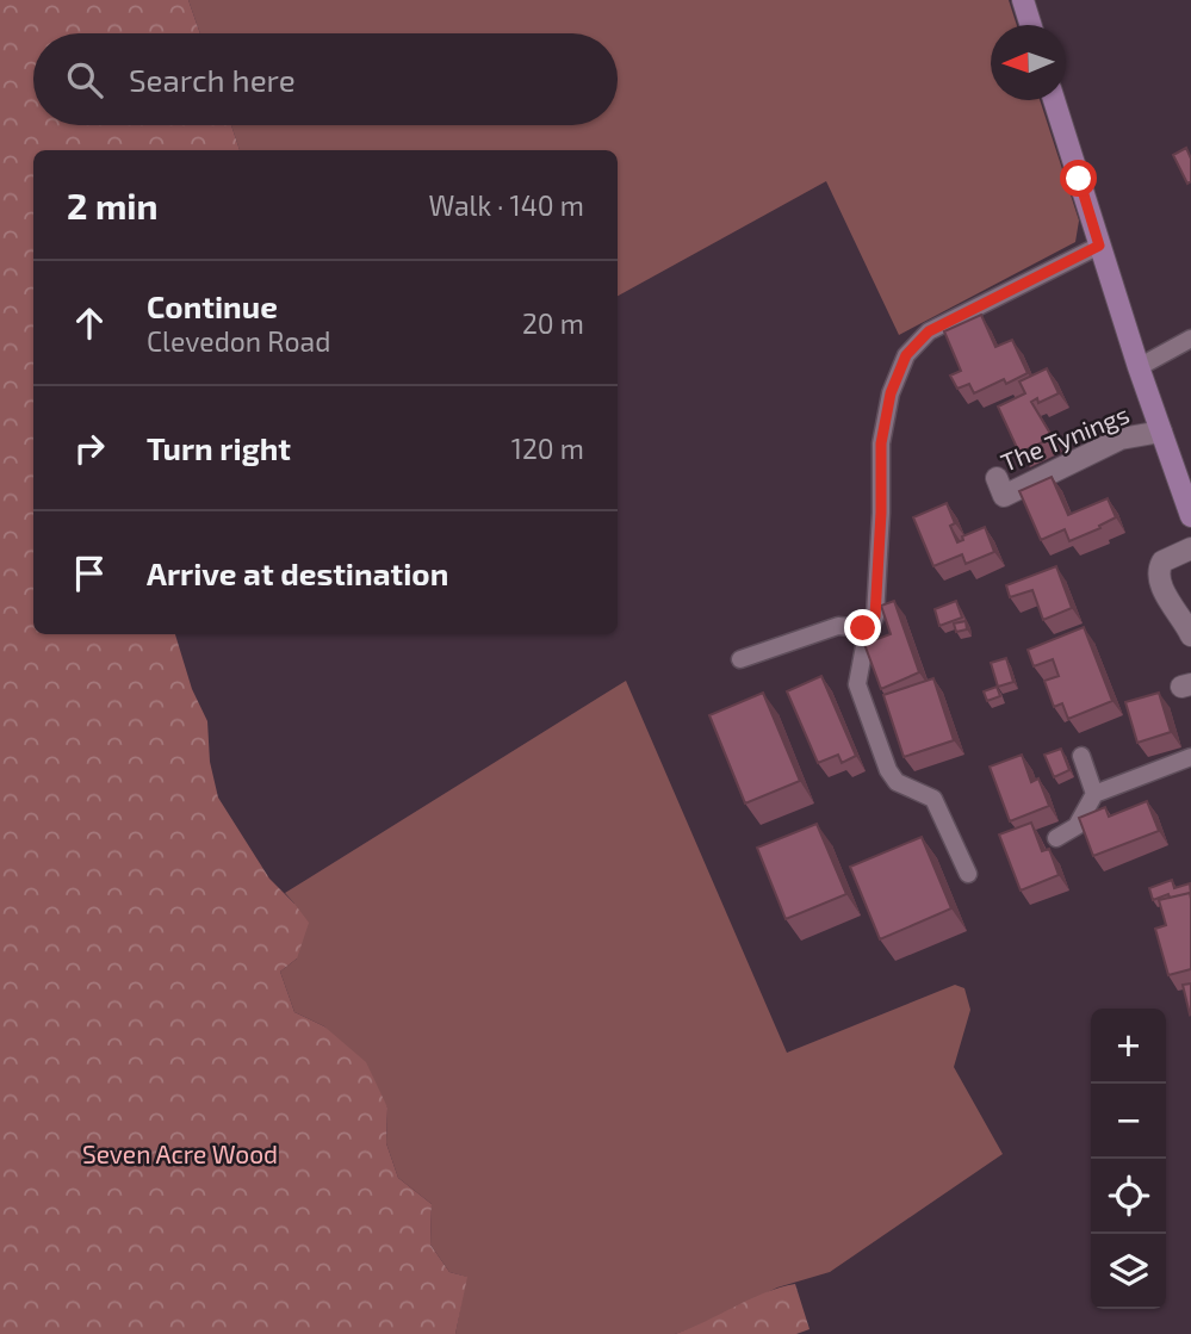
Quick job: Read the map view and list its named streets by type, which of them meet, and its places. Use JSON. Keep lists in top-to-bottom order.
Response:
{
  "streets": {
    "street": ["The Tynings"]
  },
  "parks": ["Seven Acre Wood"],
  "north": "left",
  "page": {
    "search": "Search here",
    "heading": ["2 min", "Walk · 140 m"],
    "list": [
      ["Continue", "Clevedon Road", "20 m"],
      ["Turn right", "120 m"],
      "Arrive at destination"
    ],
    "map_buttons": ["+", "−"]
  }
}
